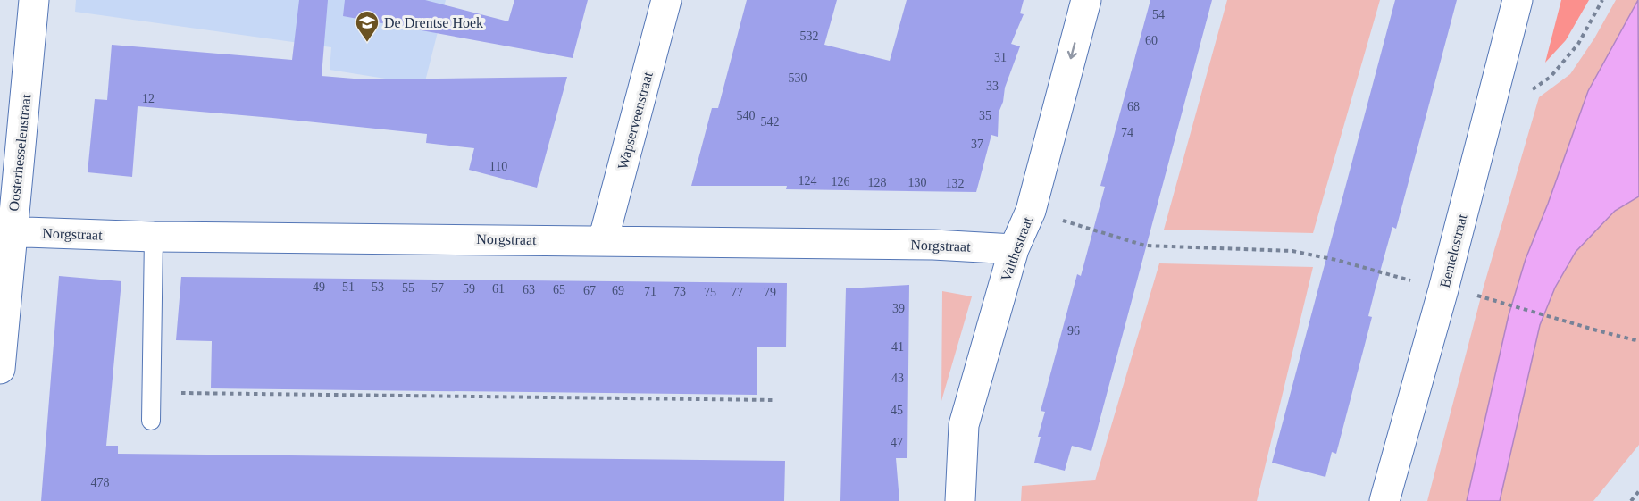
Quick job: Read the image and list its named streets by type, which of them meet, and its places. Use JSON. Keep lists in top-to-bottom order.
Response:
{
  "streets": {
    "street": [
      "Wapserveenstraat",
      "Oosterhesselenstraat",
      "Norgstraat",
      "Valthestraat",
      "Bentelostraat"
    ]
  },
  "crossings": [
    ["Wapserveenstraat", "Norgstraat"],
    ["Oosterhesselenstraat", "Norgstraat"],
    ["Norgstraat", "Valthestraat"]
  ],
  "one_way": ["Valthestraat"],
  "places": {
    "school or university": ["De Drentse Hoek"]
  },
  "house_numbers": [
    "54",
    "532",
    "60",
    "31",
    "530",
    "33",
    "12",
    "68",
    "540",
    "35",
    "542",
    "74",
    "37",
    "110",
    "124",
    "126",
    "128",
    "130",
    "132",
    "49",
    "51",
    "53",
    "55",
    "57",
    "59",
    "61",
    "63",
    "65",
    "67",
    "69",
    "71",
    "73",
    "75",
    "77",
    "79",
    "39",
    "96",
    "41",
    "43",
    "45",
    "47",
    "478"
  ]
}
